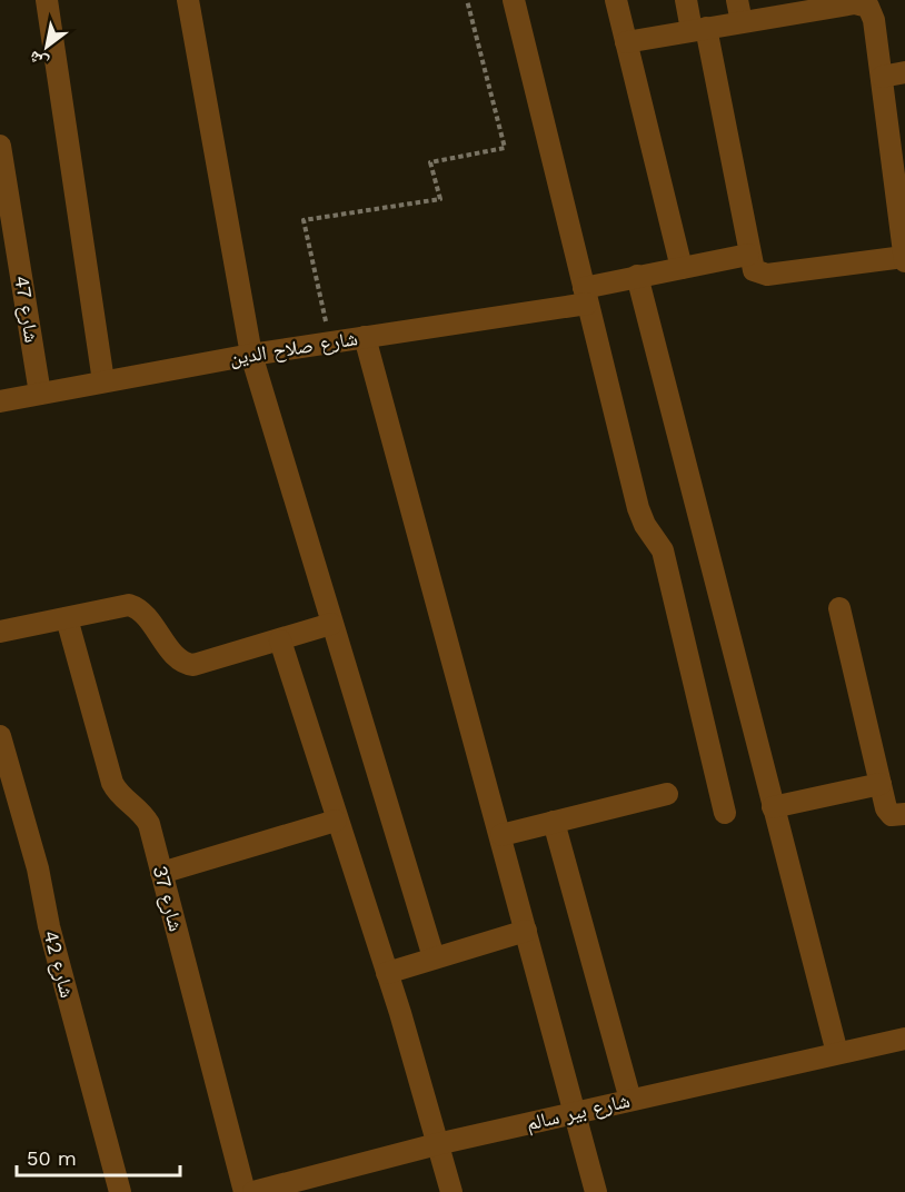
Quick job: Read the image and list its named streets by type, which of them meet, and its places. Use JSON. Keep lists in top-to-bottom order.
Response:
{
  "streets": {
    "street": [
      "شارع 47",
      "شارع صلاح الدين",
      "شارع 37",
      "شارع 42",
      "شارع بير سالم"
    ]
  },
  "crossings": [
    ["شارع 47", "شارع صلاح الدين"]
  ],
  "scale_bar": "50 m",
  "north": "bottom left"
}
